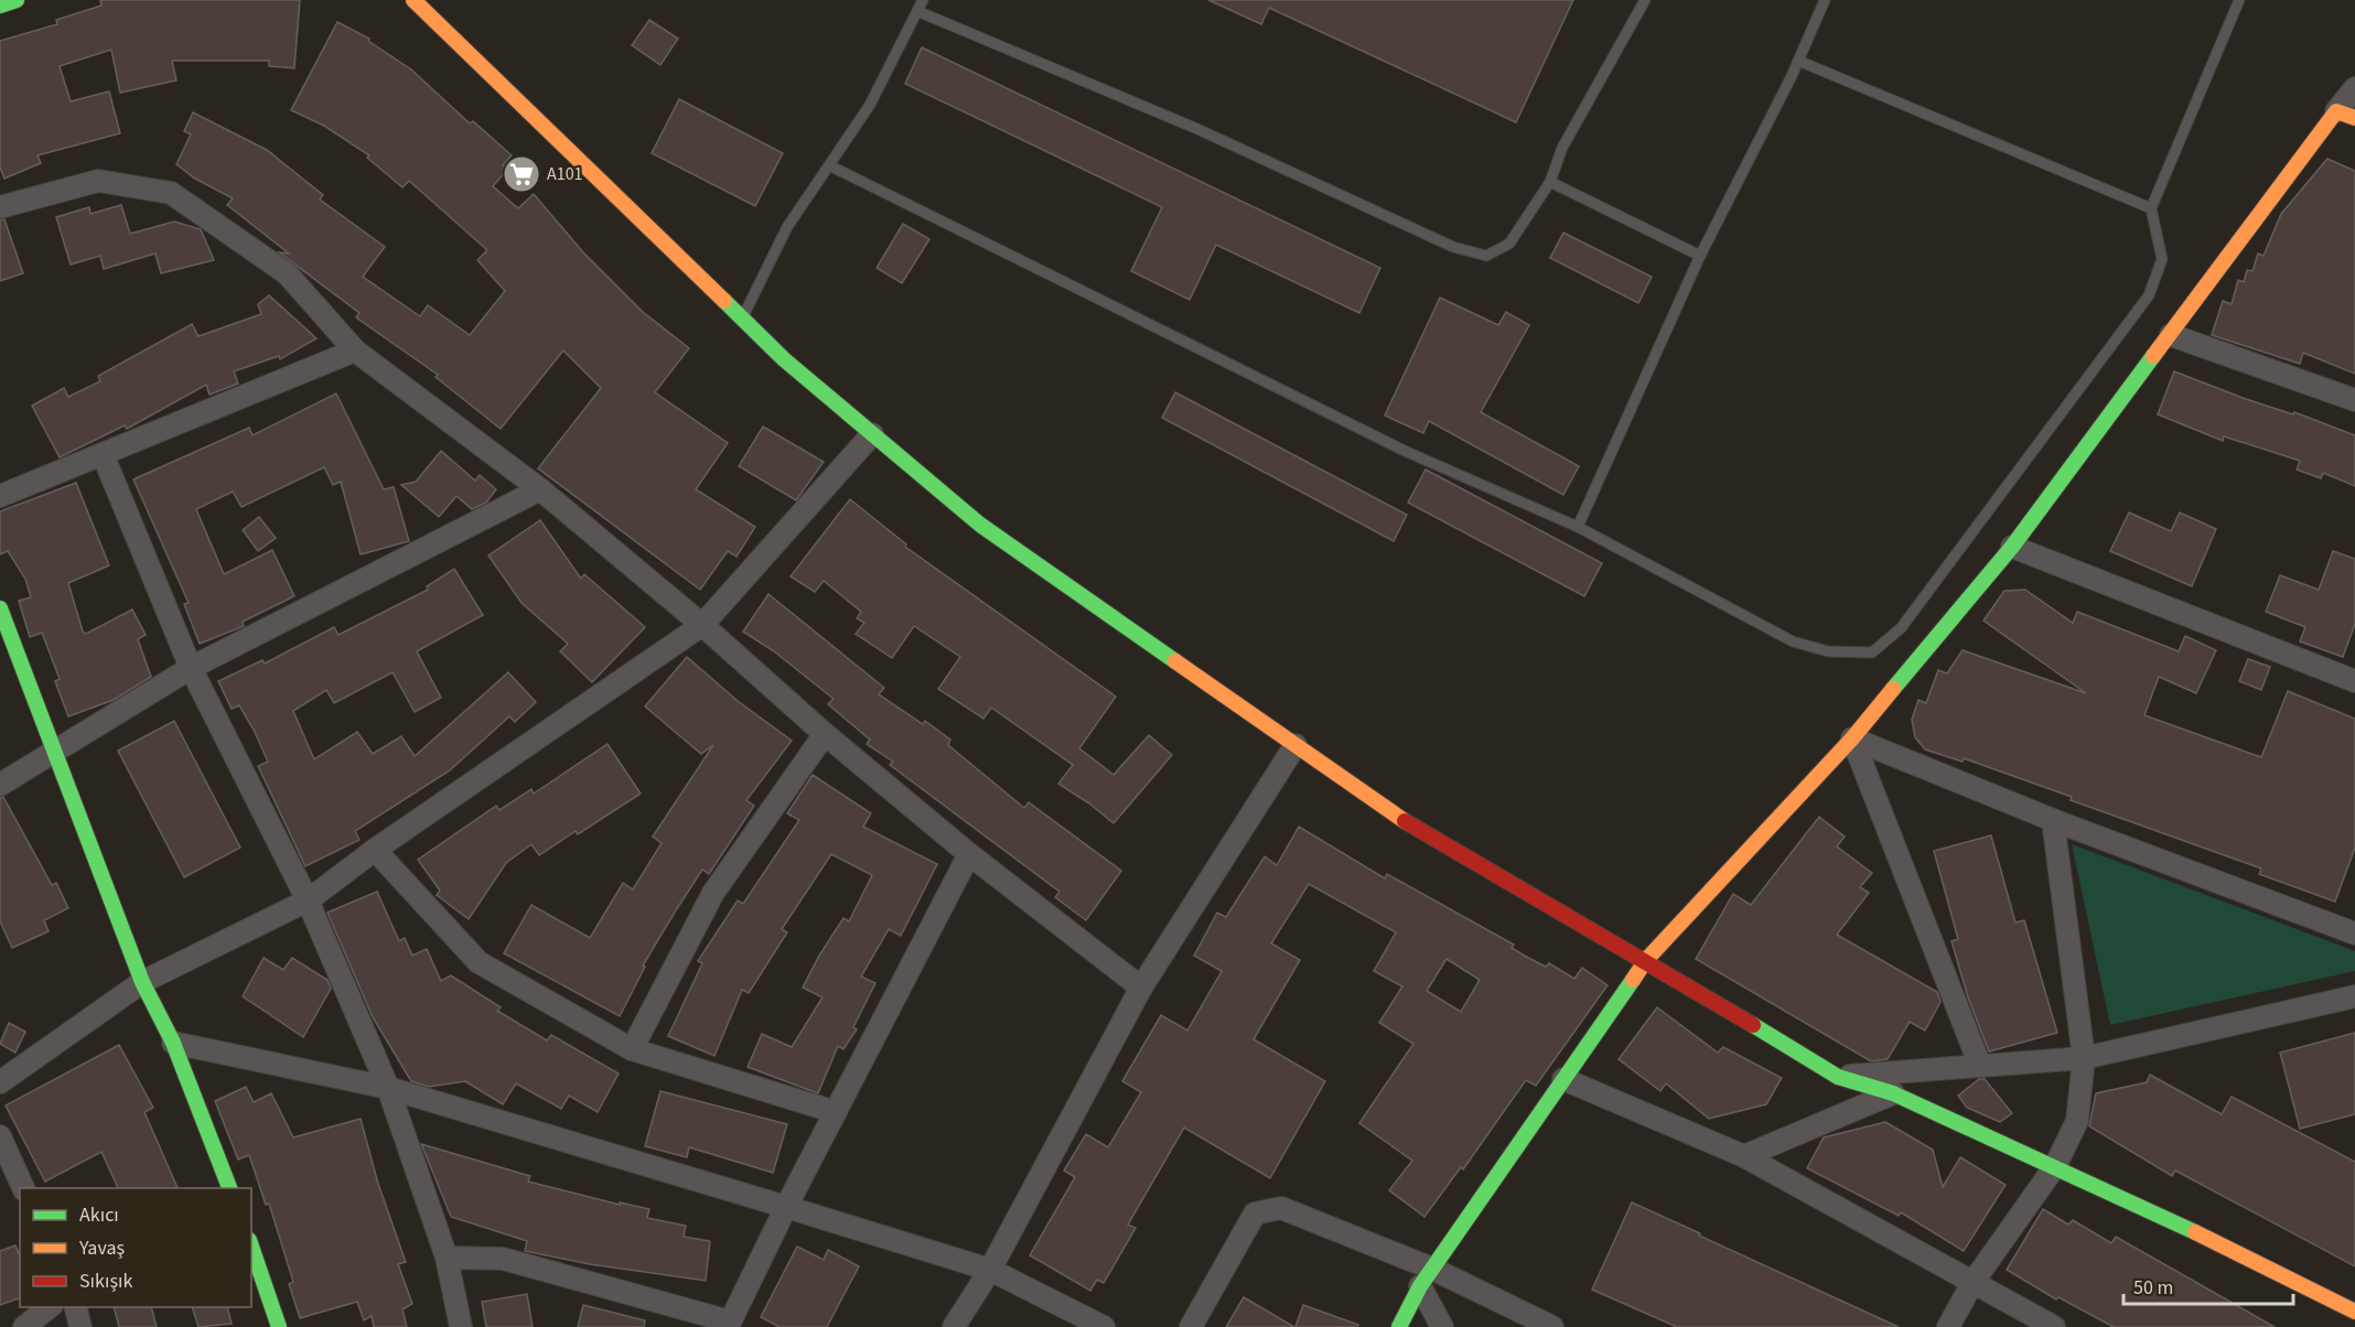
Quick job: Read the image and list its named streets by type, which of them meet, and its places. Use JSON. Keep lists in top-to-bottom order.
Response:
{
  "places": {
    "supermarket": ["A101"]
  },
  "legend": ["Akıcı", "Yavaş", "Sıkışık"],
  "scale_bar": "50 m"
}
